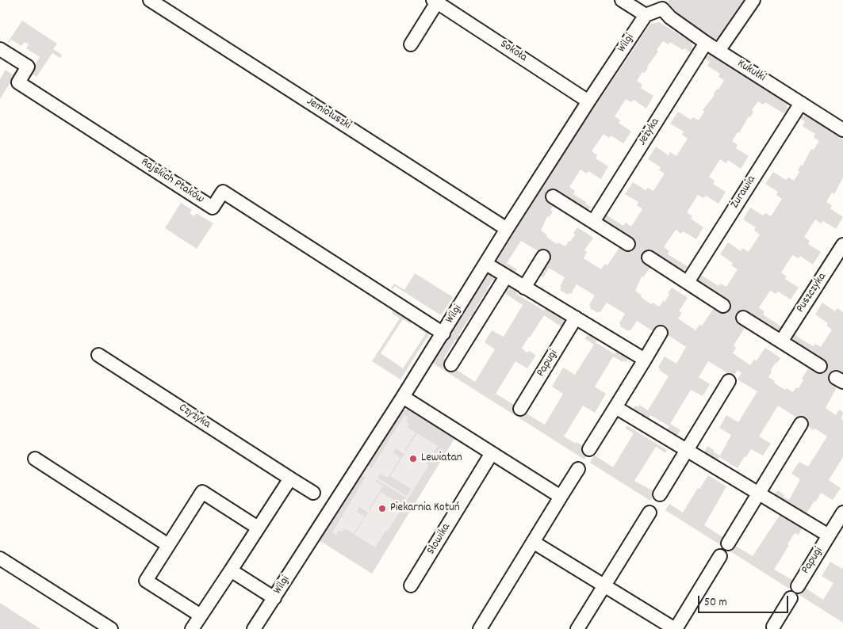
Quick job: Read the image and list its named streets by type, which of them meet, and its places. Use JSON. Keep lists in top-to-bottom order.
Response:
{
  "streets": {
    "street": [
      "Wilgi",
      "Sokoła",
      "Kukułki",
      "Jemiołuszki",
      "Jeżyka",
      "Rajskich Ptaków",
      "Żurawia",
      "Puszczyka",
      "Papugi",
      "Czyżyka",
      "Słowika"
    ]
  },
  "crossings": [
    ["Wilgi", "Sokoła"],
    ["Wilgi", "Jemiołuszki"],
    ["Wilgi", "Rajskich Ptaków"],
    ["Kukułki", "Jeżyka"],
    ["Kukułki", "Żurawia"]
  ],
  "places": ["Lewiatan", "Piekarnia Kotuń"],
  "scale_bar": "50 m"
}
